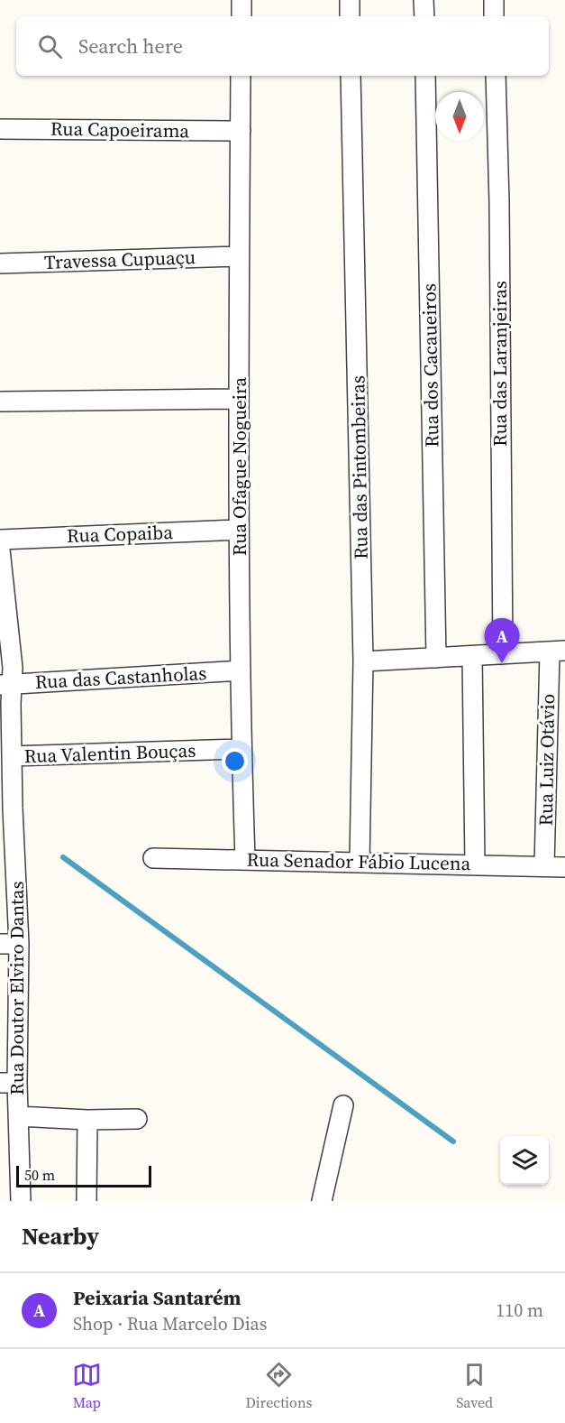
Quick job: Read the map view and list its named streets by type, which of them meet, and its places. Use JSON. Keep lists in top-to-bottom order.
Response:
{
  "streets": {
    "street": [
      "Rua Capoeirama",
      "Travessa Cupuaçu",
      "Rua das Laranjeiras",
      "Rua dos Cacaueiros",
      "Rua Ofague Nogueira",
      "Rua das Pintombeiras",
      "Rua Copaiba",
      "Rua das Castanholas",
      "Rua Valentin Bouças",
      "Rua Luiz Otávio",
      "Rua Senador Fábio Lucena",
      "Rua Doutor Elviro Dantas"
    ]
  },
  "crossings": [
    ["Rua Capoeirama", "Rua Ofague Nogueira"],
    ["Travessa Cupuaçu", "Rua Ofague Nogueira"],
    ["Rua Ofague Nogueira", "Rua Copaiba"],
    ["Rua Ofague Nogueira", "Rua das Castanholas"],
    ["Rua Ofague Nogueira", "Rua Valentin Bouças"],
    ["Rua Ofague Nogueira", "Rua Senador Fábio Lucena"],
    ["Rua das Pintombeiras", "Rua Senador Fábio Lucena"],
    ["Rua das Castanholas", "Rua Doutor Elviro Dantas"],
    ["Rua Valentin Bouças", "Rua Doutor Elviro Dantas"],
    ["Rua Luiz Otávio", "Rua Senador Fábio Lucena"]
  ],
  "scale_bar": "50 m",
  "north": "bottom",
  "page": {
    "search": "Search here",
    "pins": "A",
    "scale": "50 m",
    "heading": "Nearby",
    "list": [
      {
        "mark": "A",
        "name": "Peixaria Santarém",
        "note": "Shop · Rua Marcelo Dias",
        "value": "110 m"
      }
    ],
    "nav": ["Map", "Directions", "Saved"]
  }
}
